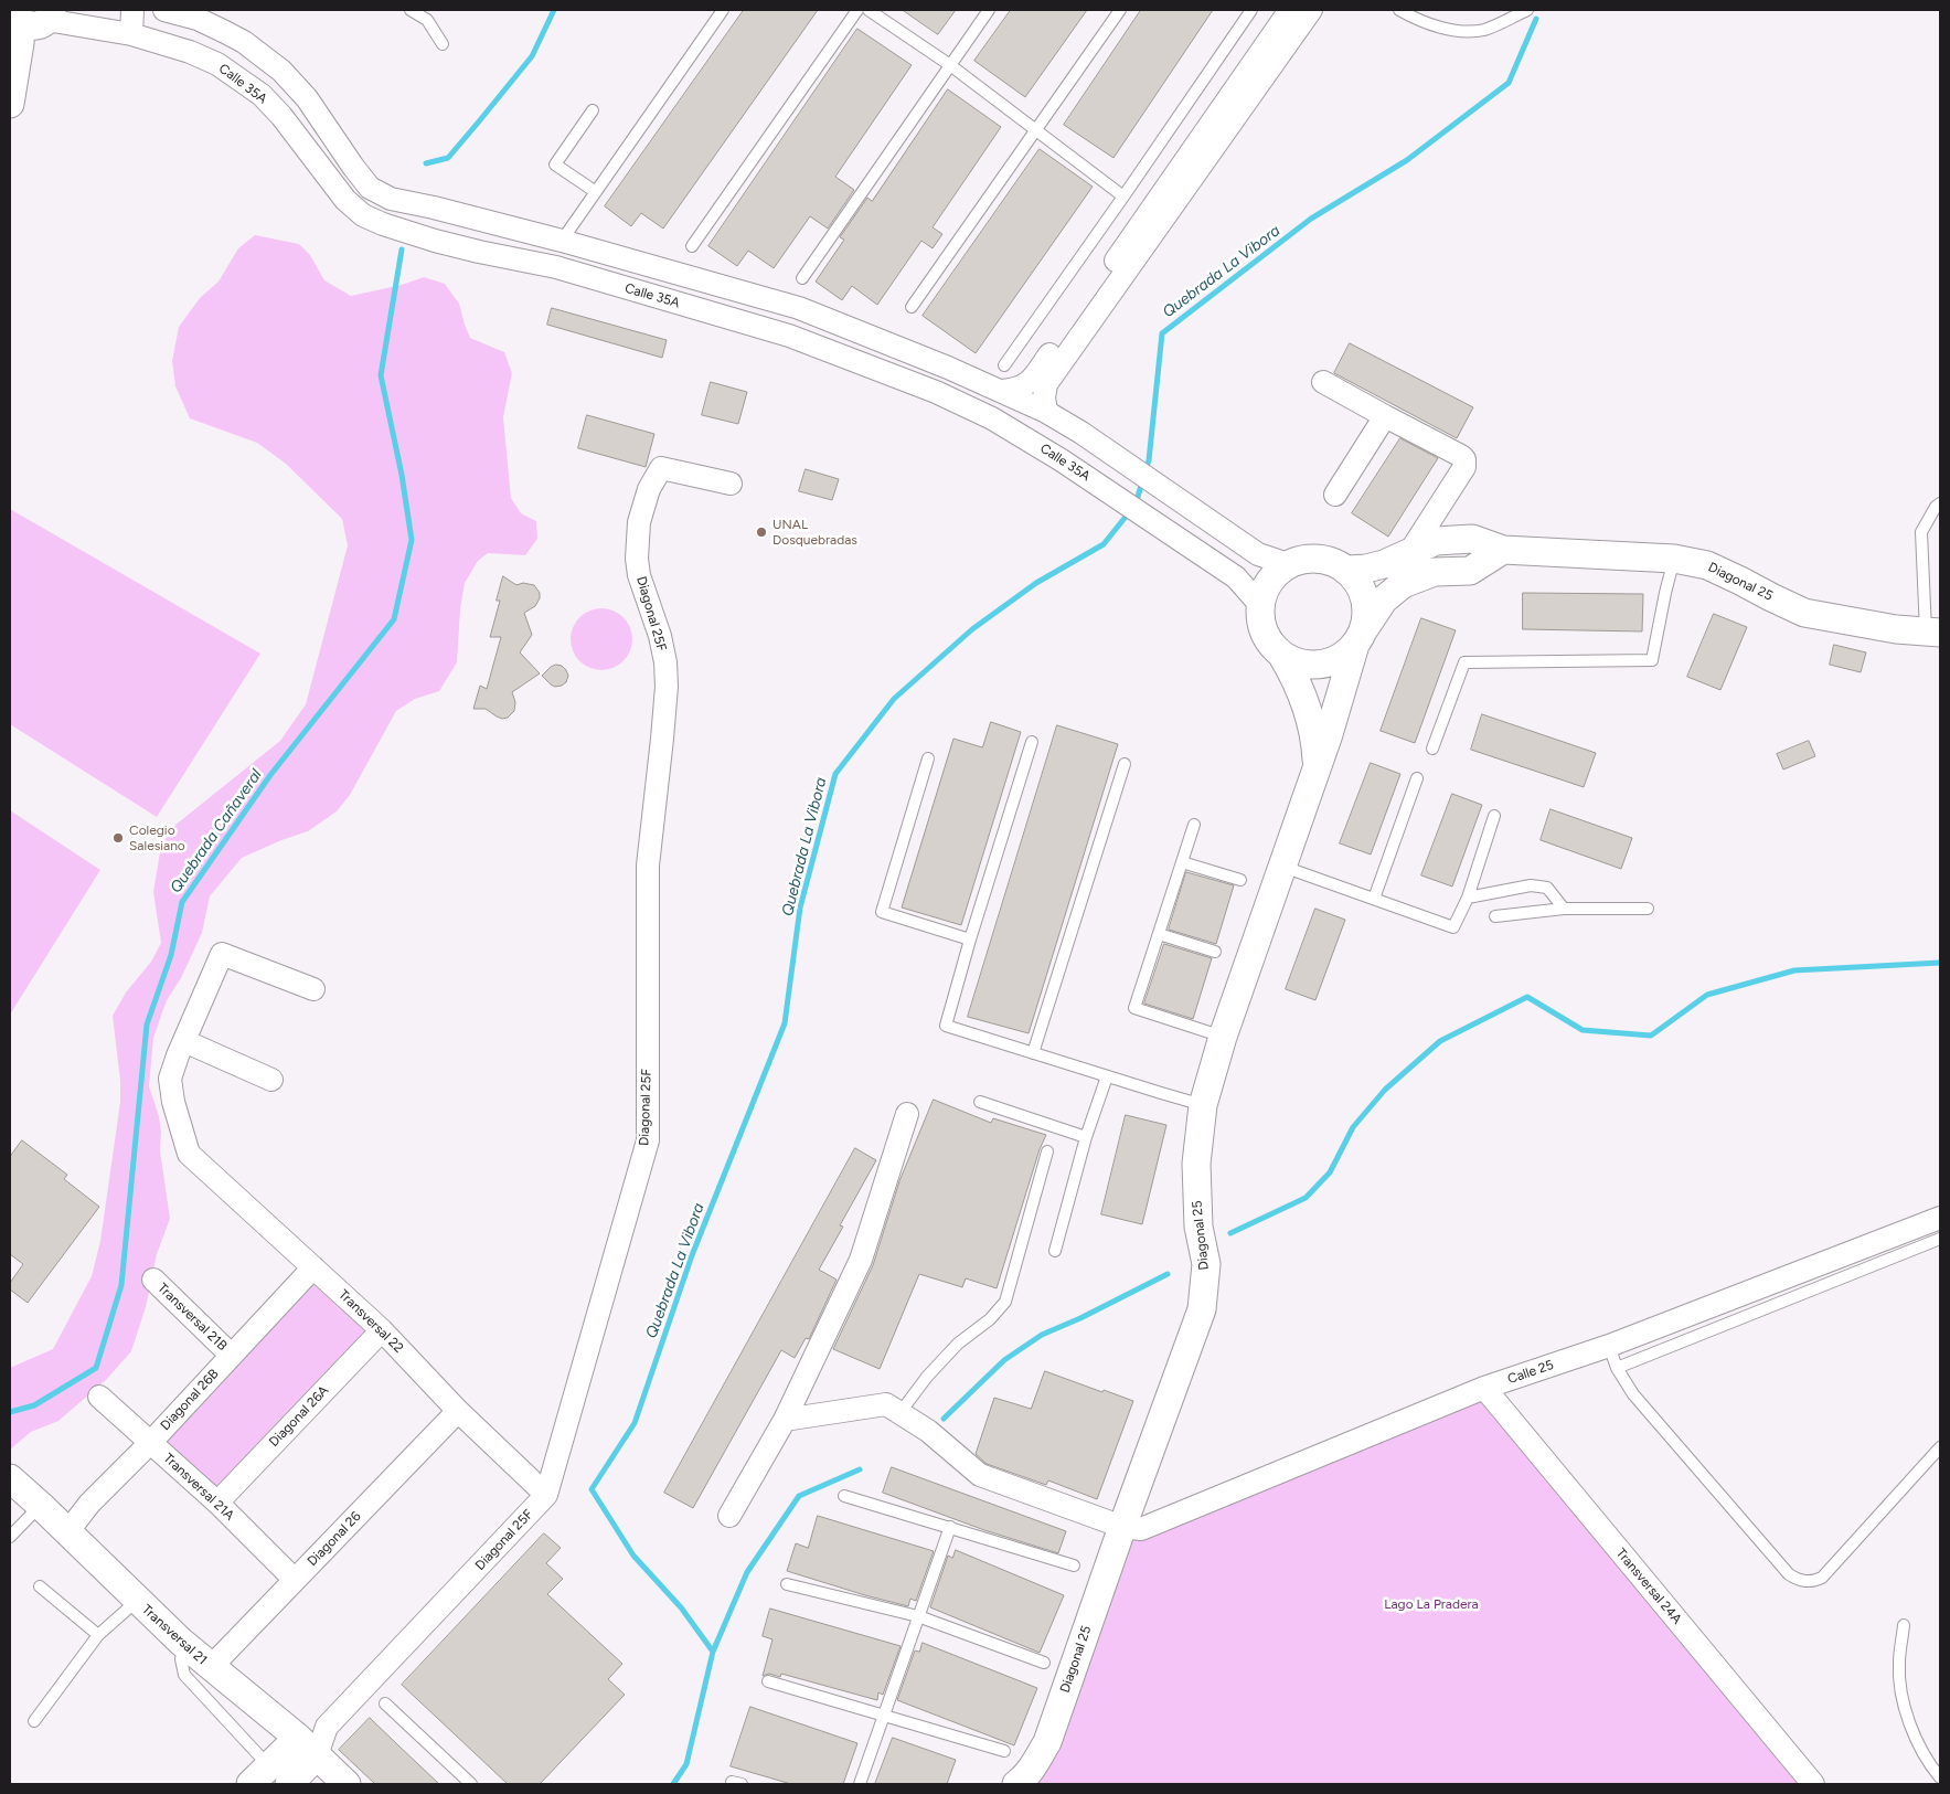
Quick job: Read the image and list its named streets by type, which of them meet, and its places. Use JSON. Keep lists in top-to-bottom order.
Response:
{
  "streets": {
    "street": [
      "Calle 35A",
      "Diagonal 25",
      "Diagonal 25F",
      "Transversal 21B",
      "Transversal 22",
      "Calle 25",
      "Diagonal 26B",
      "Diagonal 26A",
      "Transversal 21A",
      "Diagonal 26",
      "Transversal 24A",
      "Transversal 21"
    ]
  },
  "crossings": [
    ["Calle 35A", "Diagonal 25"],
    ["Diagonal 25", "Calle 25"],
    ["Diagonal 25F", "Transversal 22"],
    ["Diagonal 25F", "Transversal 21"],
    ["Transversal 21B", "Diagonal 26B"],
    ["Transversal 22", "Diagonal 26B"],
    ["Transversal 22", "Diagonal 26A"],
    ["Transversal 22", "Diagonal 26"],
    ["Calle 25", "Transversal 24A"],
    ["Diagonal 26B", "Transversal 21A"],
    ["Diagonal 26B", "Transversal 21"],
    ["Diagonal 26A", "Transversal 21A"],
    ["Transversal 21A", "Diagonal 26"],
    ["Diagonal 26", "Transversal 21"]
  ],
  "water": ["Quebrada La Vibora", "Quebrada Cañaveral"],
  "parks": ["Lago La Pradera"],
  "places": ["UNAL Dosquebradas", "Colegio Salesiano"]
}
